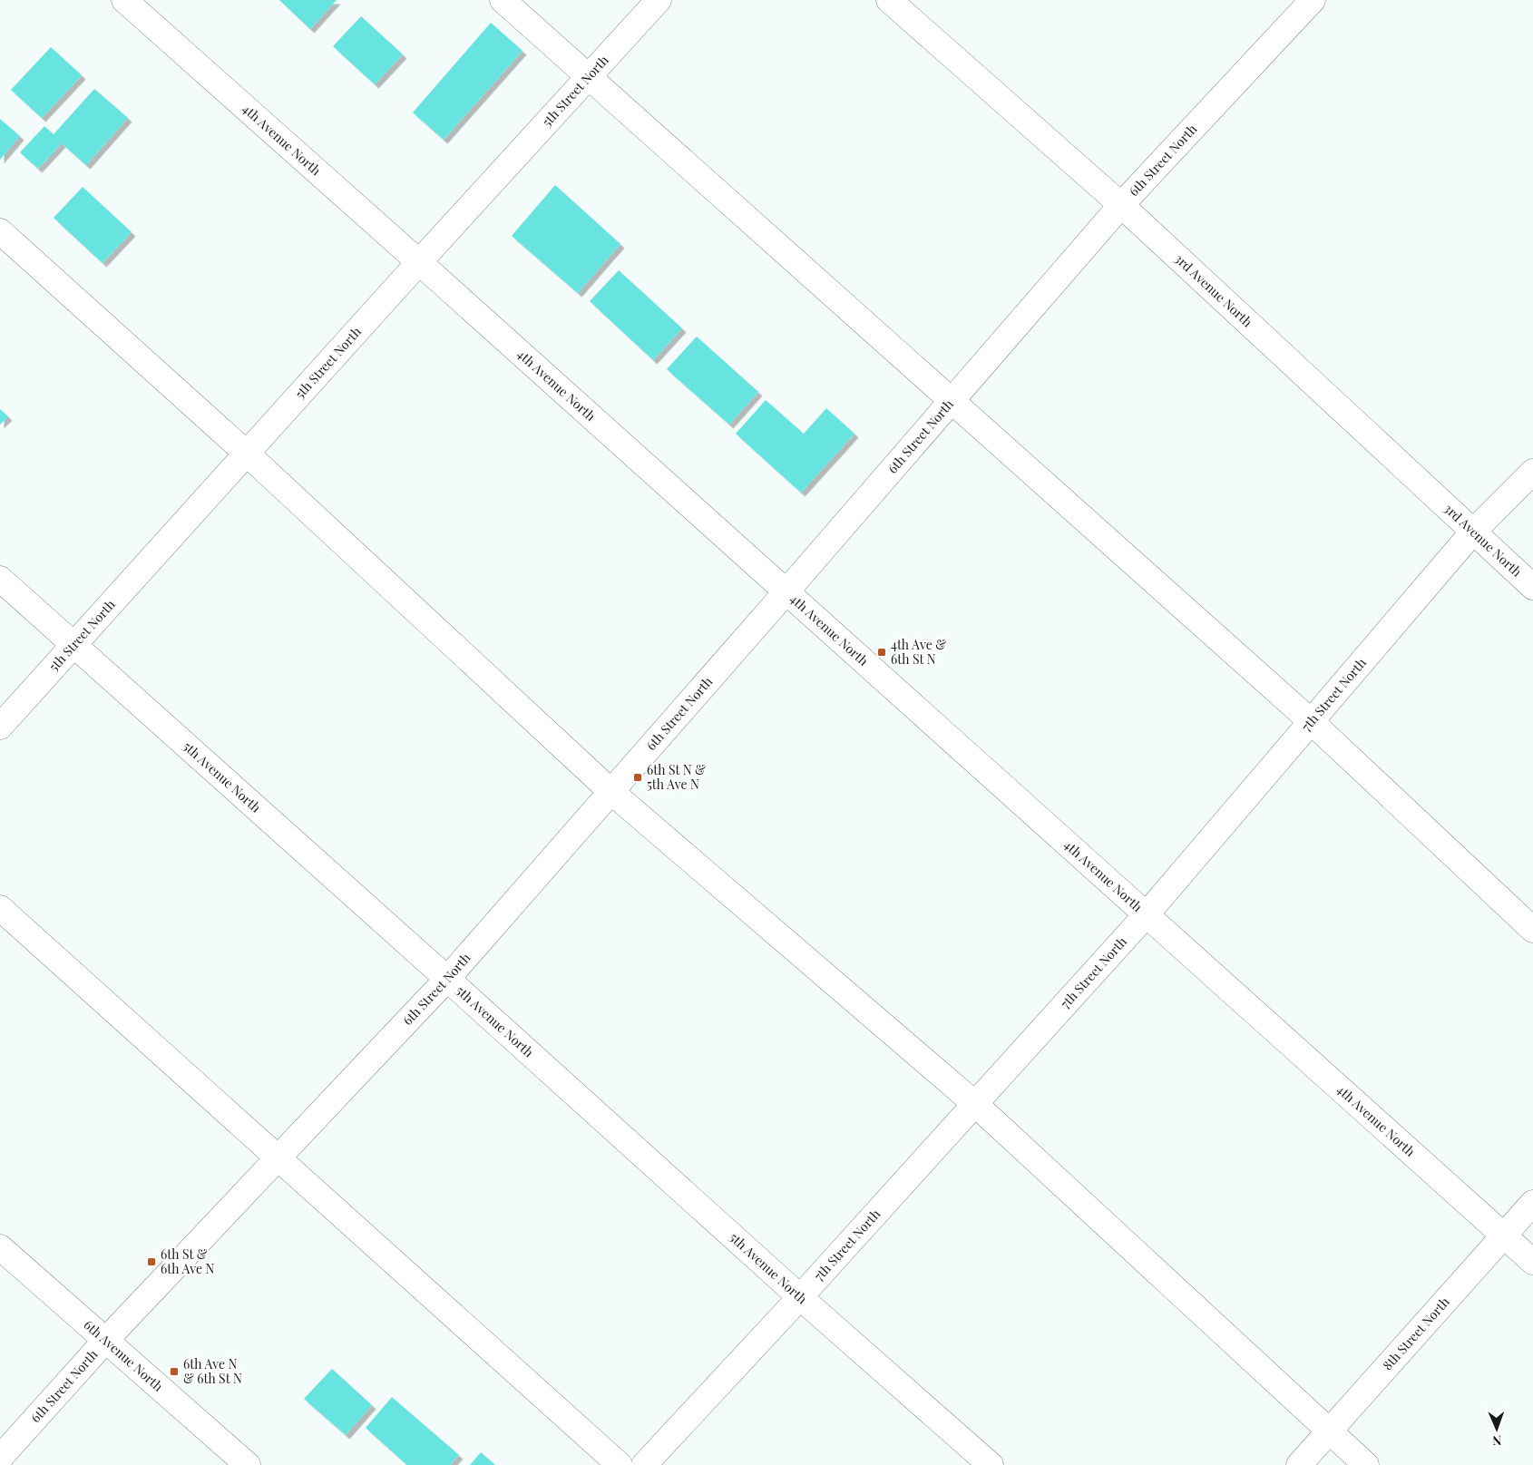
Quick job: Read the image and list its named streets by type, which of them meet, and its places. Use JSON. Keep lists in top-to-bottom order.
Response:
{
  "streets": {
    "street": [
      "5th Street North",
      "4th Avenue North",
      "6th Street North",
      "3rd Avenue North",
      "7th Street North",
      "5th Avenue North",
      "8th Street North",
      "6th Avenue North"
    ]
  },
  "crossings": [
    ["5th Street North", "4th Avenue North"],
    ["5th Street North", "5th Avenue North"],
    ["4th Avenue North", "6th Street North"],
    ["4th Avenue North", "7th Street North"],
    ["4th Avenue North", "8th Street North"],
    ["6th Street North", "3rd Avenue North"],
    ["6th Street North", "5th Avenue North"],
    ["6th Street North", "6th Avenue North"],
    ["3rd Avenue North", "7th Street North"],
    ["7th Street North", "5th Avenue North"]
  ],
  "places": {
    "transit": [
      "4th Ave & 6th St N",
      "6th St N & 5th Ave N",
      "6th St & 6th Ave N",
      "6th Ave N & 6th St N"
    ]
  },
  "north": "bottom"
}
